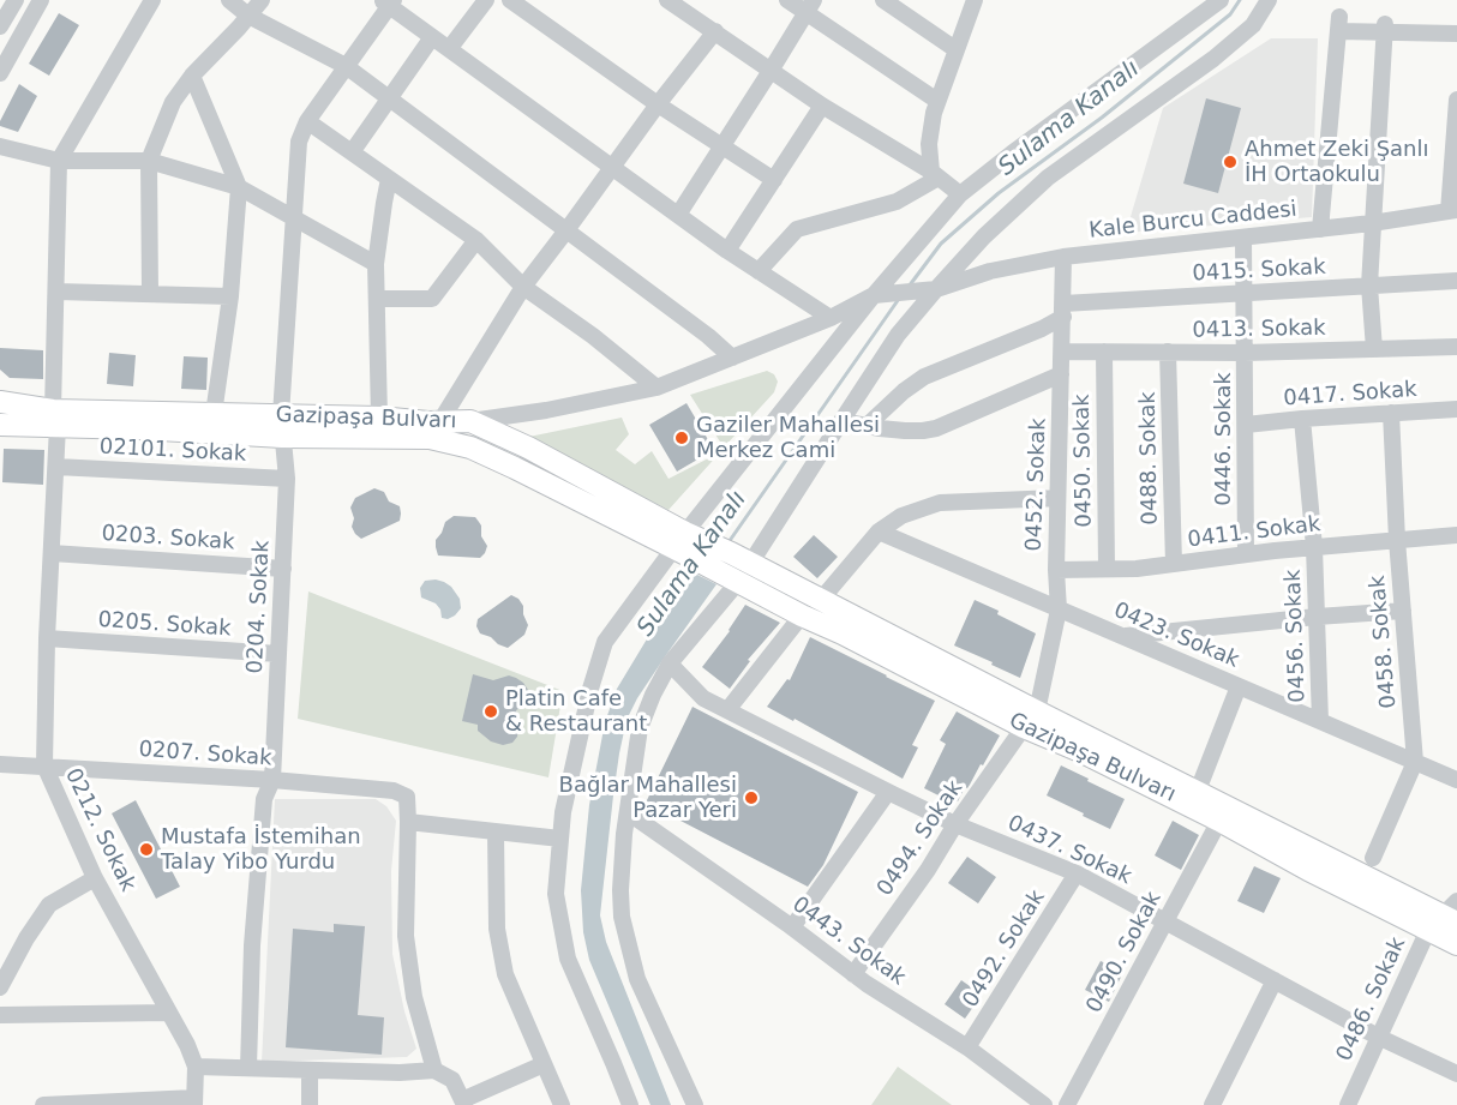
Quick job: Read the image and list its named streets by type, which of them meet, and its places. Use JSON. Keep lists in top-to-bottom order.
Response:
{
  "streets": {
    "main road": ["Gazipaşa Bulvarı"],
    "street": [
      "Kale Burcu Caddesi",
      "0415. Sokak",
      "0413. Sokak",
      "0417. Sokak",
      "0446. Sokak",
      "02101. Sokak",
      "0488. Sokak",
      "0450. Sokak",
      "0452. Sokak",
      "0411. Sokak",
      "0203. Sokak",
      "0204. Sokak",
      "0205. Sokak",
      "0423. Sokak",
      "0456. Sokak",
      "0458. Sokak",
      "0207. Sokak",
      "0212. Sokak",
      "0494. Sokak",
      "0437. Sokak",
      "0443. Sokak",
      "0492. Sokak",
      "0490. Sokak",
      "0486. Sokak"
    ]
  },
  "crossings": [
    ["Kale Burcu Caddesi", "0446. Sokak"],
    ["Kale Burcu Caddesi", "0452. Sokak"],
    ["0415. Sokak", "0446. Sokak"],
    ["0415. Sokak", "0452. Sokak"],
    ["0413. Sokak", "0446. Sokak"],
    ["0413. Sokak", "0488. Sokak"],
    ["0413. Sokak", "0450. Sokak"],
    ["0413. Sokak", "0452. Sokak"],
    ["0417. Sokak", "0446. Sokak"],
    ["0417. Sokak", "0456. Sokak"],
    ["0417. Sokak", "0458. Sokak"],
    ["Gazipaşa Bulvarı", "0452. Sokak"],
    ["Gazipaşa Bulvarı", "0204. Sokak"],
    ["Gazipaşa Bulvarı", "0212. Sokak"],
    ["Gazipaşa Bulvarı", "0494. Sokak"],
    ["Gazipaşa Bulvarı", "0490. Sokak"],
    ["Gazipaşa Bulvarı", "0486. Sokak"],
    ["0446. Sokak", "0411. Sokak"],
    ["02101. Sokak", "0204. Sokak"],
    ["02101. Sokak", "0212. Sokak"],
    ["0488. Sokak", "0411. Sokak"],
    ["0450. Sokak", "0411. Sokak"],
    ["0452. Sokak", "0411. Sokak"],
    ["0452. Sokak", "0423. Sokak"],
    ["0452. Sokak", "0494. Sokak"],
    ["0411. Sokak", "0456. Sokak"],
    ["0411. Sokak", "0458. Sokak"],
    ["0203. Sokak", "0204. Sokak"],
    ["0203. Sokak", "0212. Sokak"],
    ["0204. Sokak", "0205. Sokak"],
    ["0204. Sokak", "0207. Sokak"],
    ["0205. Sokak", "0212. Sokak"],
    ["0423. Sokak", "0456. Sokak"],
    ["0423. Sokak", "0458. Sokak"],
    ["0207. Sokak", "0212. Sokak"],
    ["0494. Sokak", "0437. Sokak"],
    ["0494. Sokak", "0443. Sokak"],
    ["0437. Sokak", "0492. Sokak"],
    ["0437. Sokak", "0490. Sokak"],
    ["0437. Sokak", "0486. Sokak"],
    ["0443. Sokak", "0492. Sokak"]
  ],
  "water": ["Sulama Kanalı"],
  "places": [
    "Ahmet Zeki Şanlı İH Ortaokulu",
    "Gaziler Mahallesi Merkez Cami",
    "Platin Cafe & Restaurant",
    "Bağlar Mahallesi Pazar Yeri",
    "Mustafa İstemihan Talay Yibo Yurdu"
  ]
}
